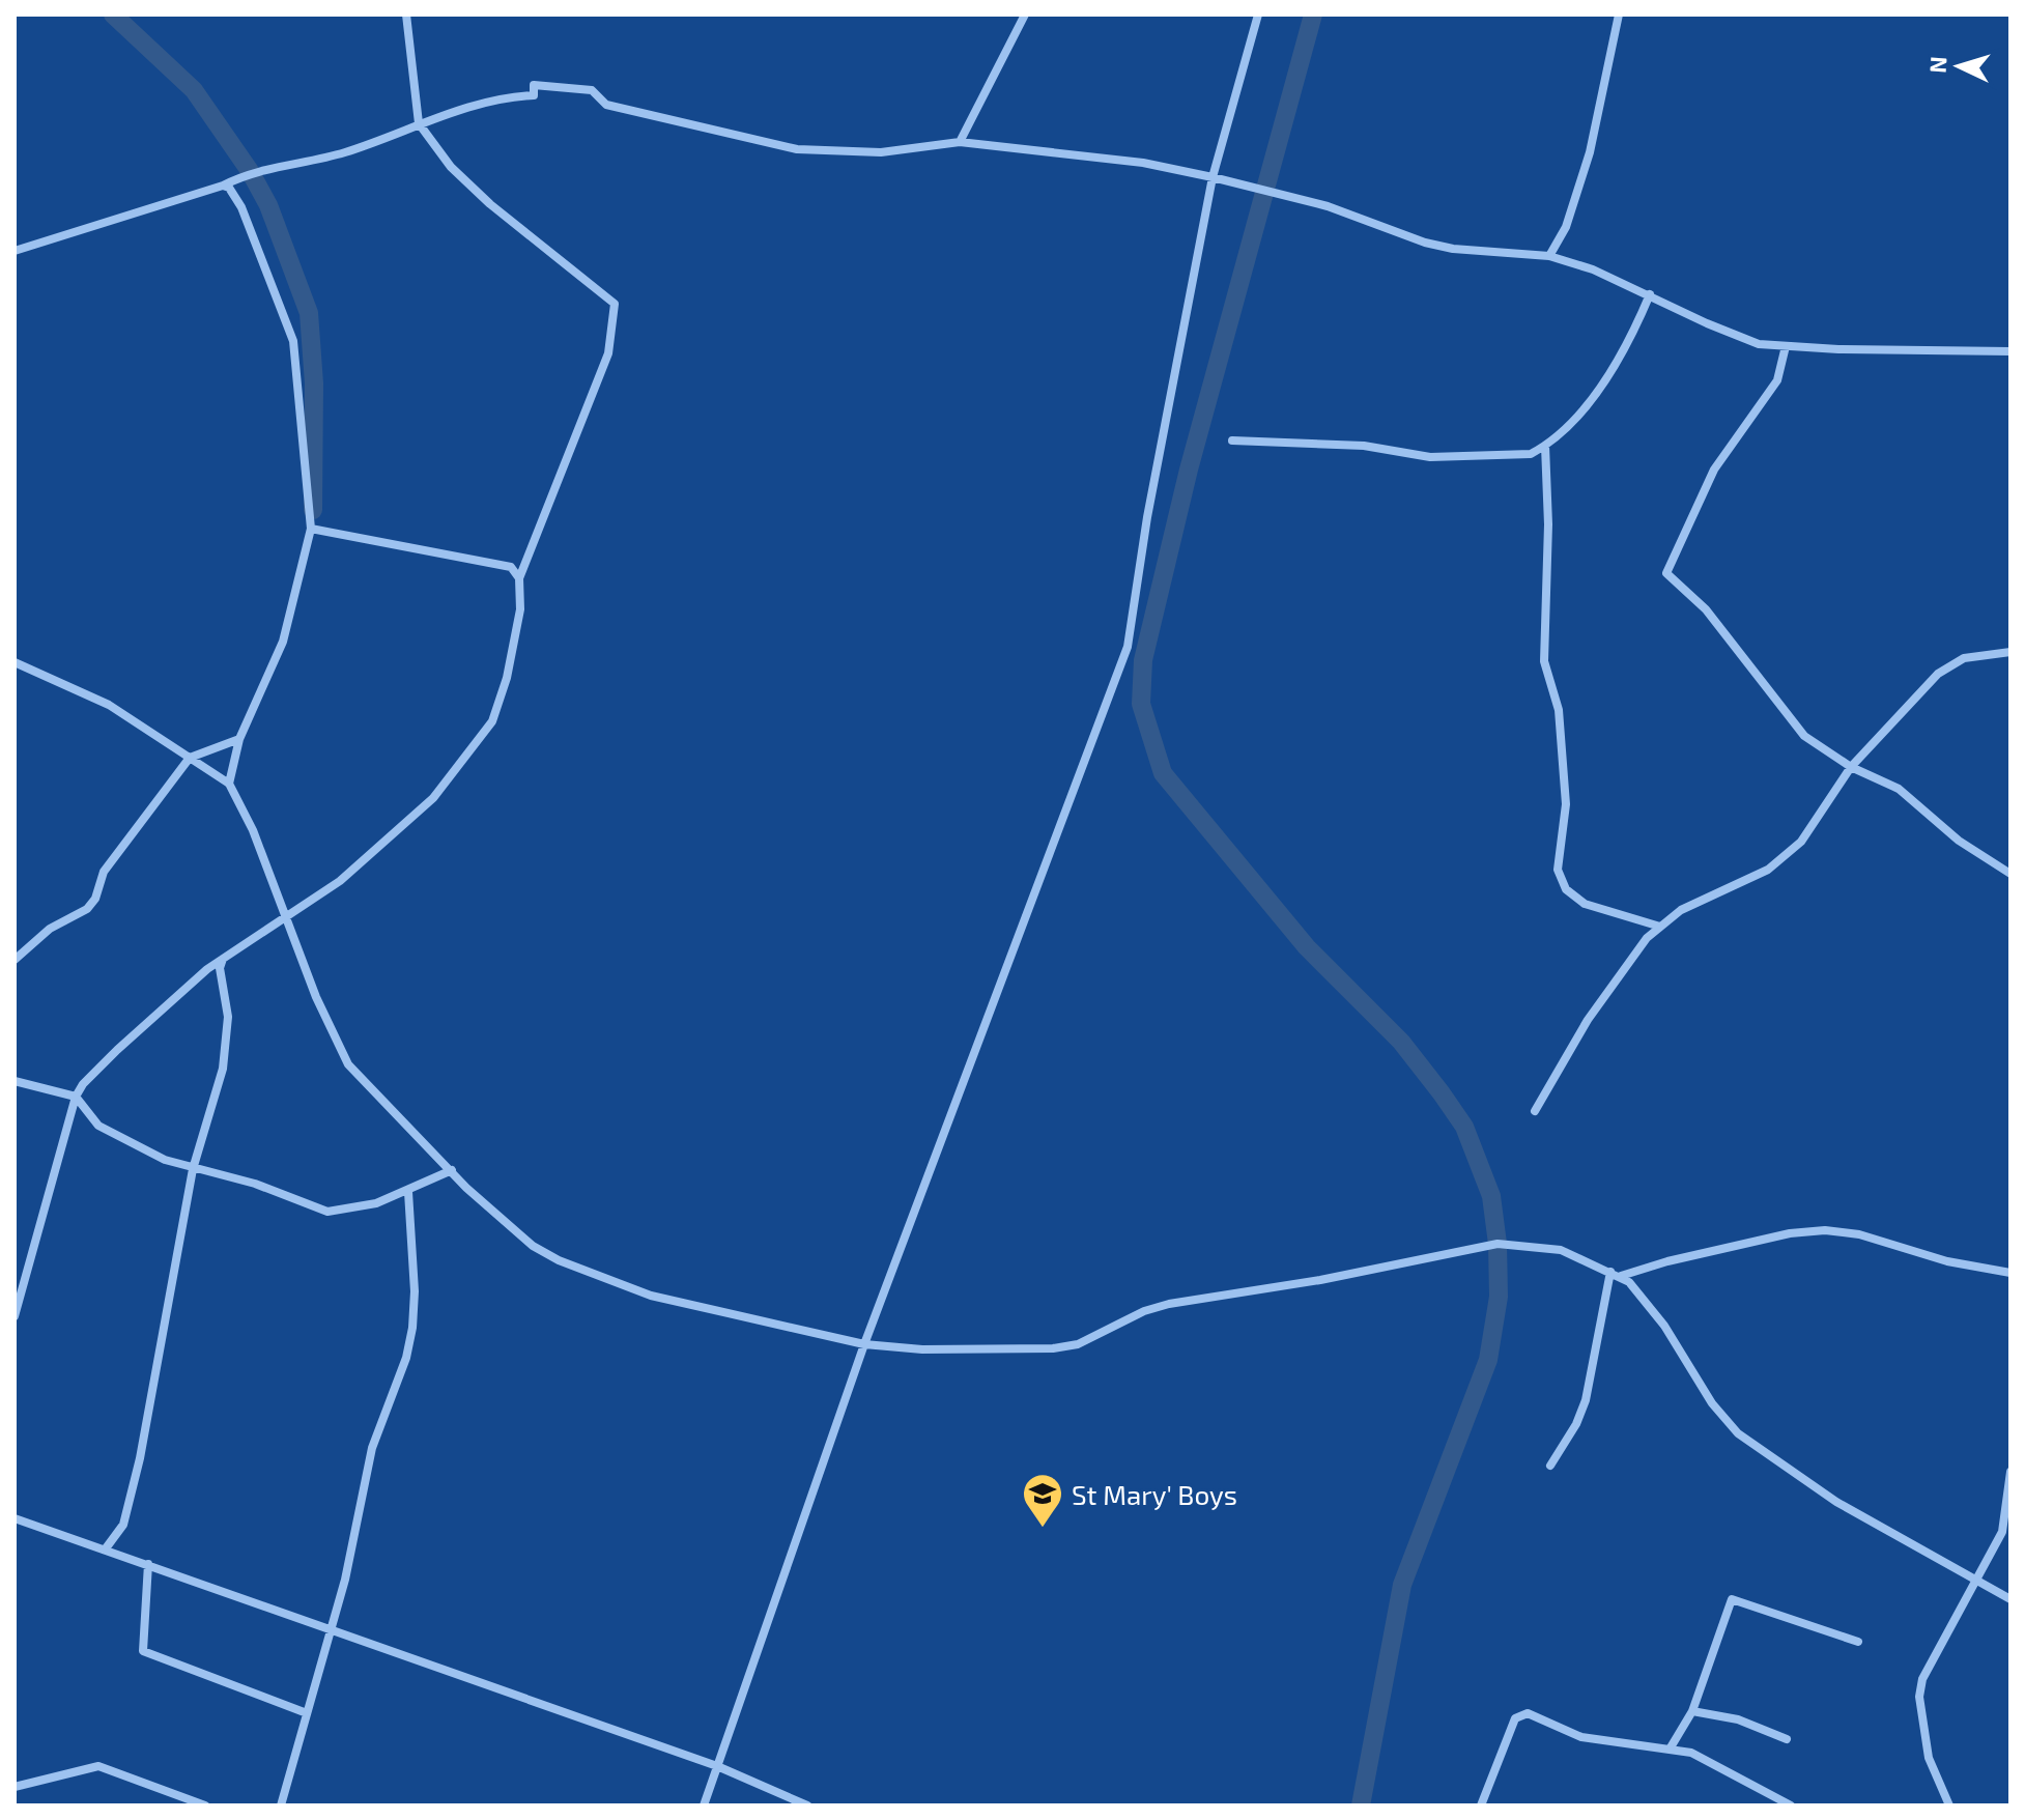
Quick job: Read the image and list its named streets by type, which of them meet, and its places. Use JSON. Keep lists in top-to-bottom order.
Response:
{
  "places": {
    "school or university": ["St Mary' Boys"]
  },
  "north": "left"
}
